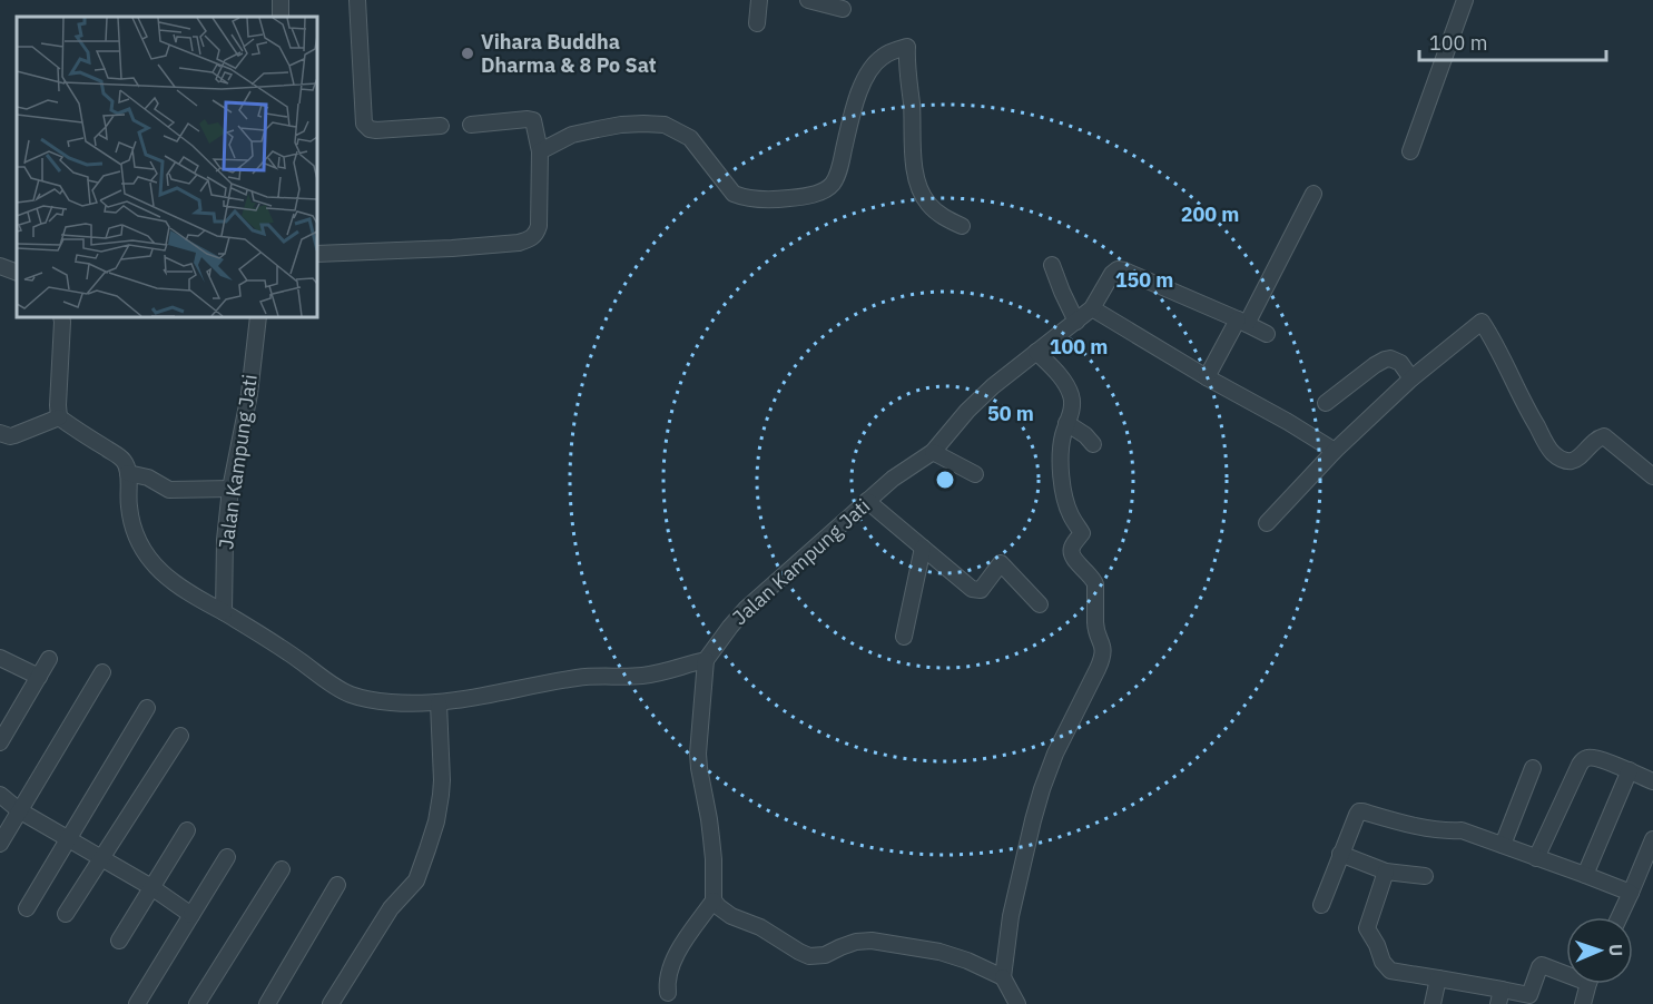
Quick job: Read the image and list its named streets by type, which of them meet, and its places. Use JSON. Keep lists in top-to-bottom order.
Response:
{
  "streets": {
    "street": ["Jalan Kampung Jati"]
  },
  "places": ["Vihara Buddha Dharma & 8 Po Sat"],
  "scale_bar": "100 m",
  "north": "right",
  "rings": [
    "200 m",
    "150 m",
    "100 m",
    "50 m"
  ]
}
